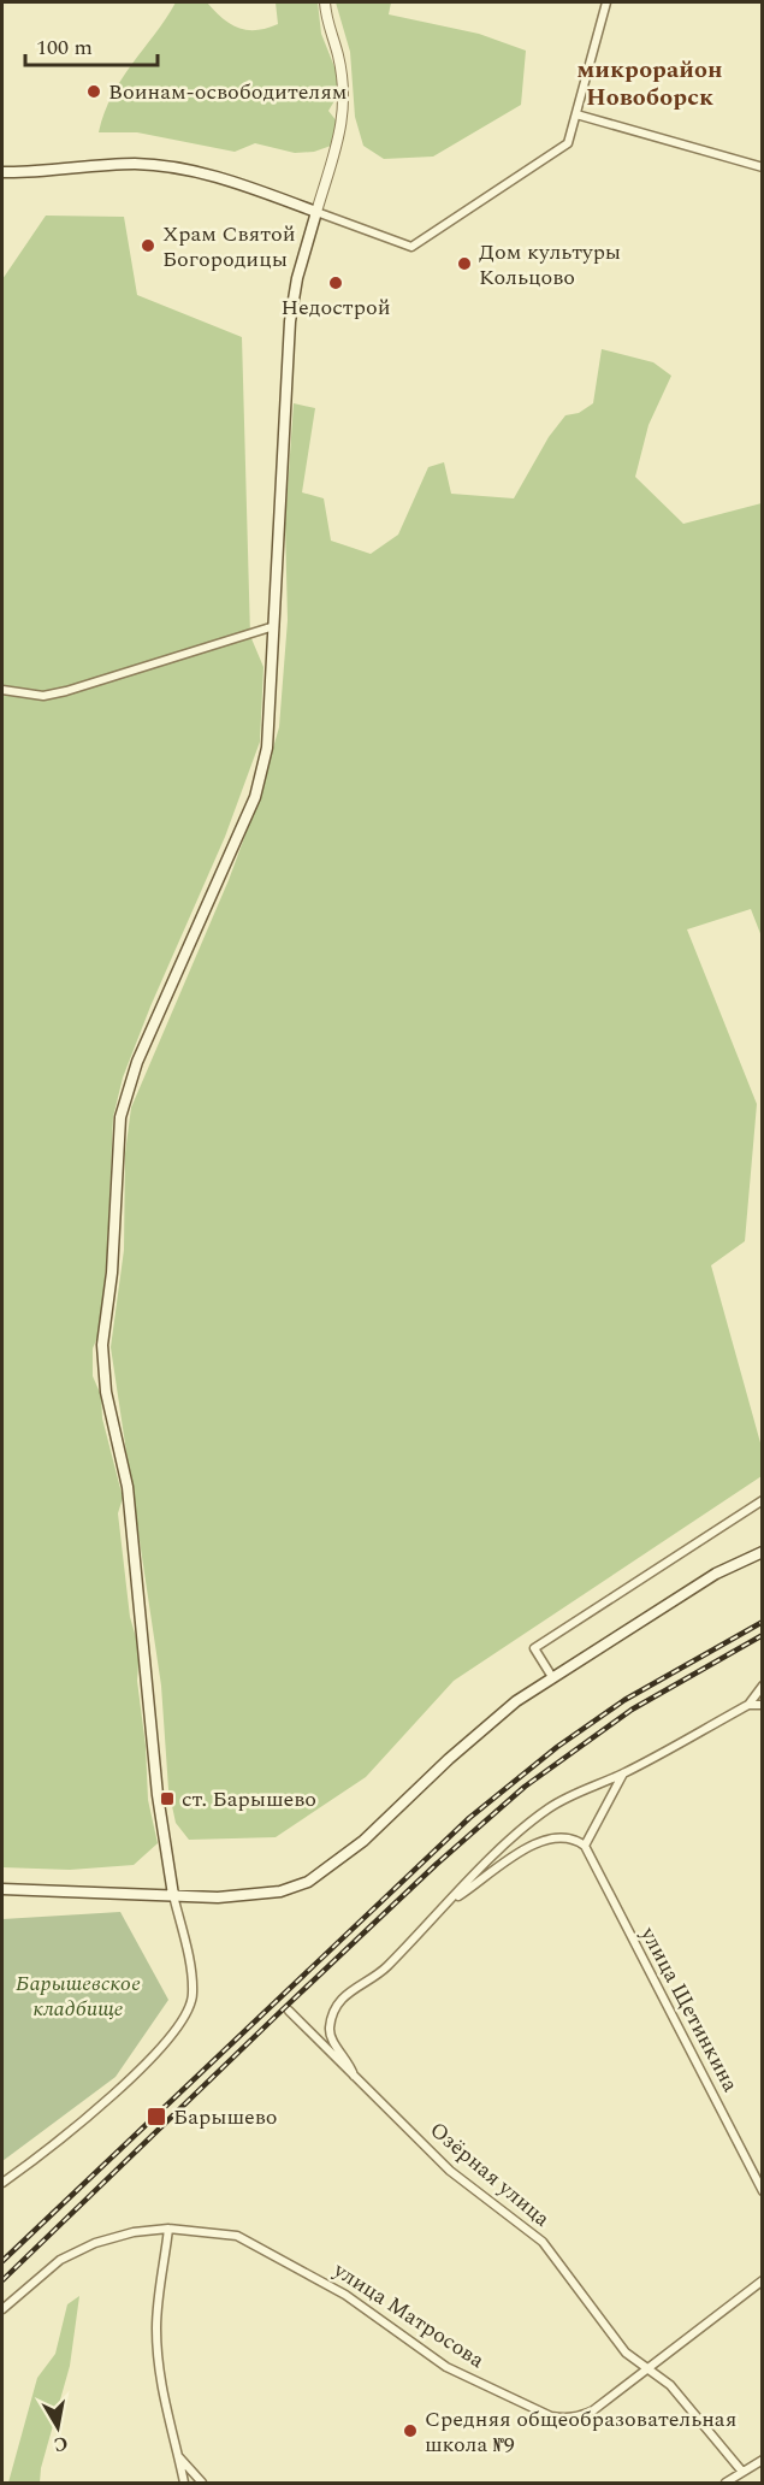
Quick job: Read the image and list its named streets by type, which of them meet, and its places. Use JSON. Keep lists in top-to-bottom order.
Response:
{
  "streets": {
    "street": ["улица Щетинкина", "Озёрная улица", "улица Матросова"]
  },
  "crossings": [
    ["Озёрная улица", "улица Матросова"]
  ],
  "districts": ["микрорайон Новоборск"],
  "parks": ["Барышевское кладбище"],
  "places": {
    "other": [
      "Воинам-освободителям",
      "Храм Святой Богородицы",
      "Дом культуры Кольцово",
      "Недострой",
      "Средняя общеобразовательная школа №9"
    ],
    "transit": ["ст. Барышево", "Барышево"]
  },
  "scale_bar": "100 m",
  "north": "bottom"
}
